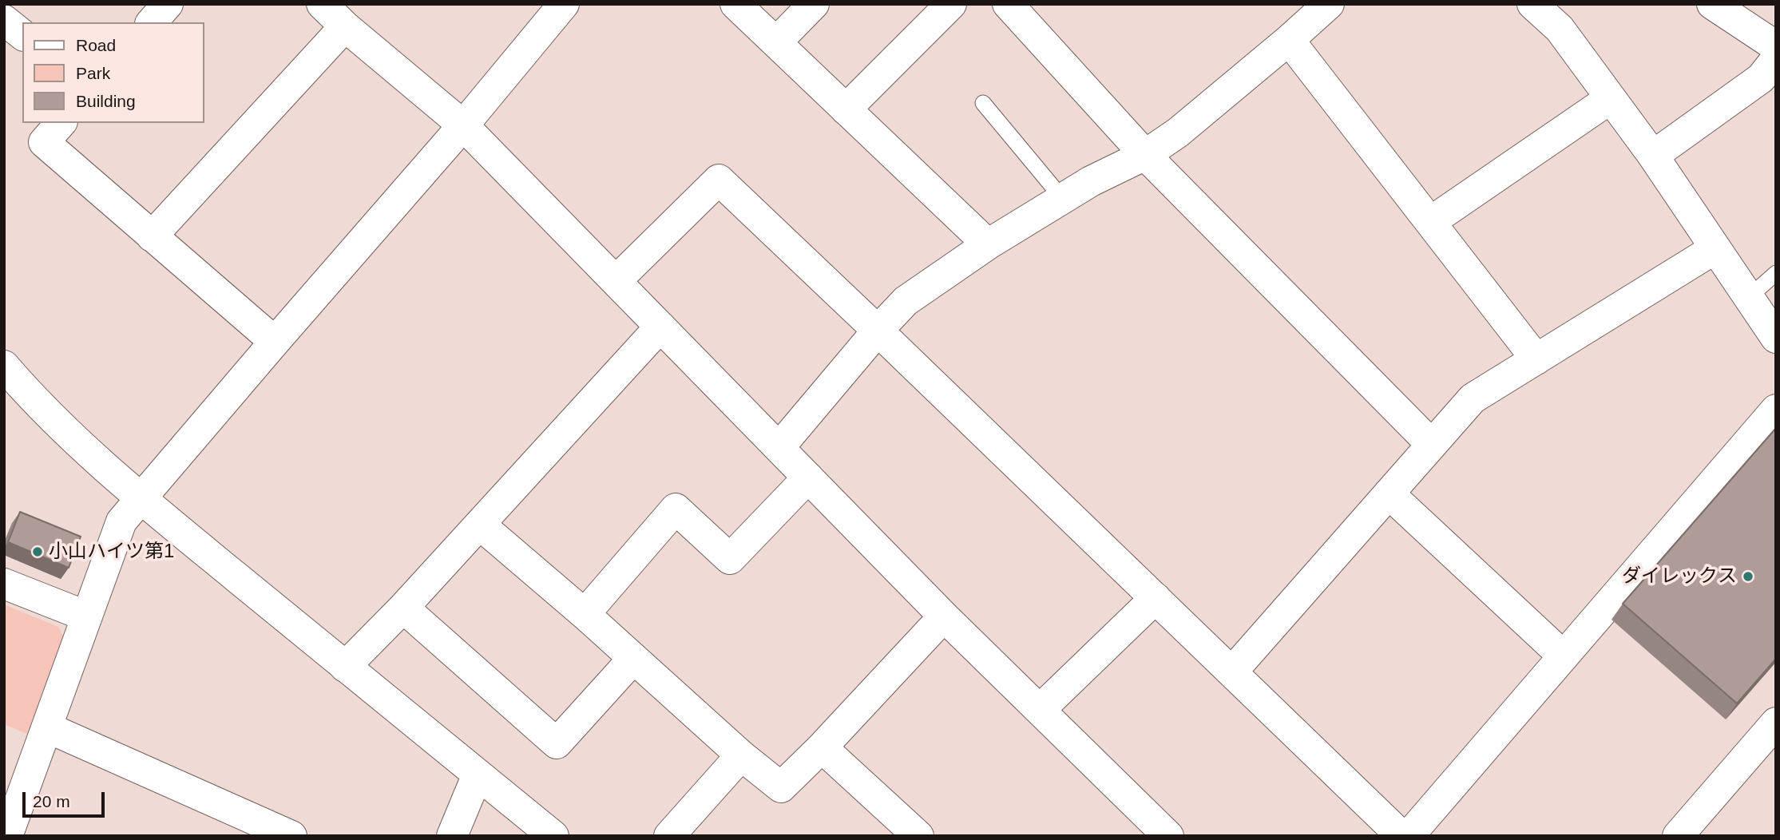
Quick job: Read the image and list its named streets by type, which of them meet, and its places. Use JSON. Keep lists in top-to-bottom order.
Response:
{
  "places": ["小山ハイツ第1", "ダイレックス"],
  "legend": ["Road", "Park", "Building"],
  "scale_bar": "20 m"
}
